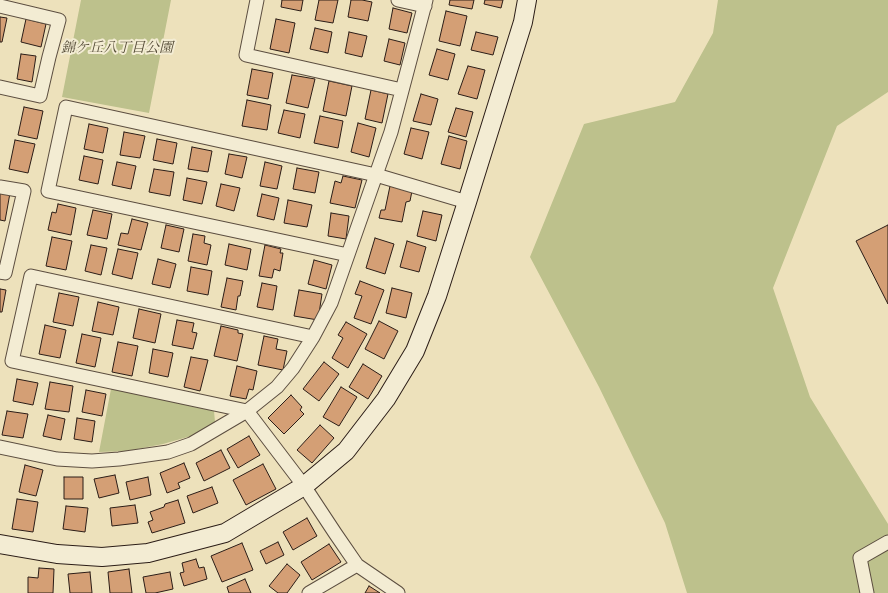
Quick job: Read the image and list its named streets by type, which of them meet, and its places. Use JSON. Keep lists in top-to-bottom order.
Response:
{
  "parks": ["錦ケ丘八丁目公園"]
}
